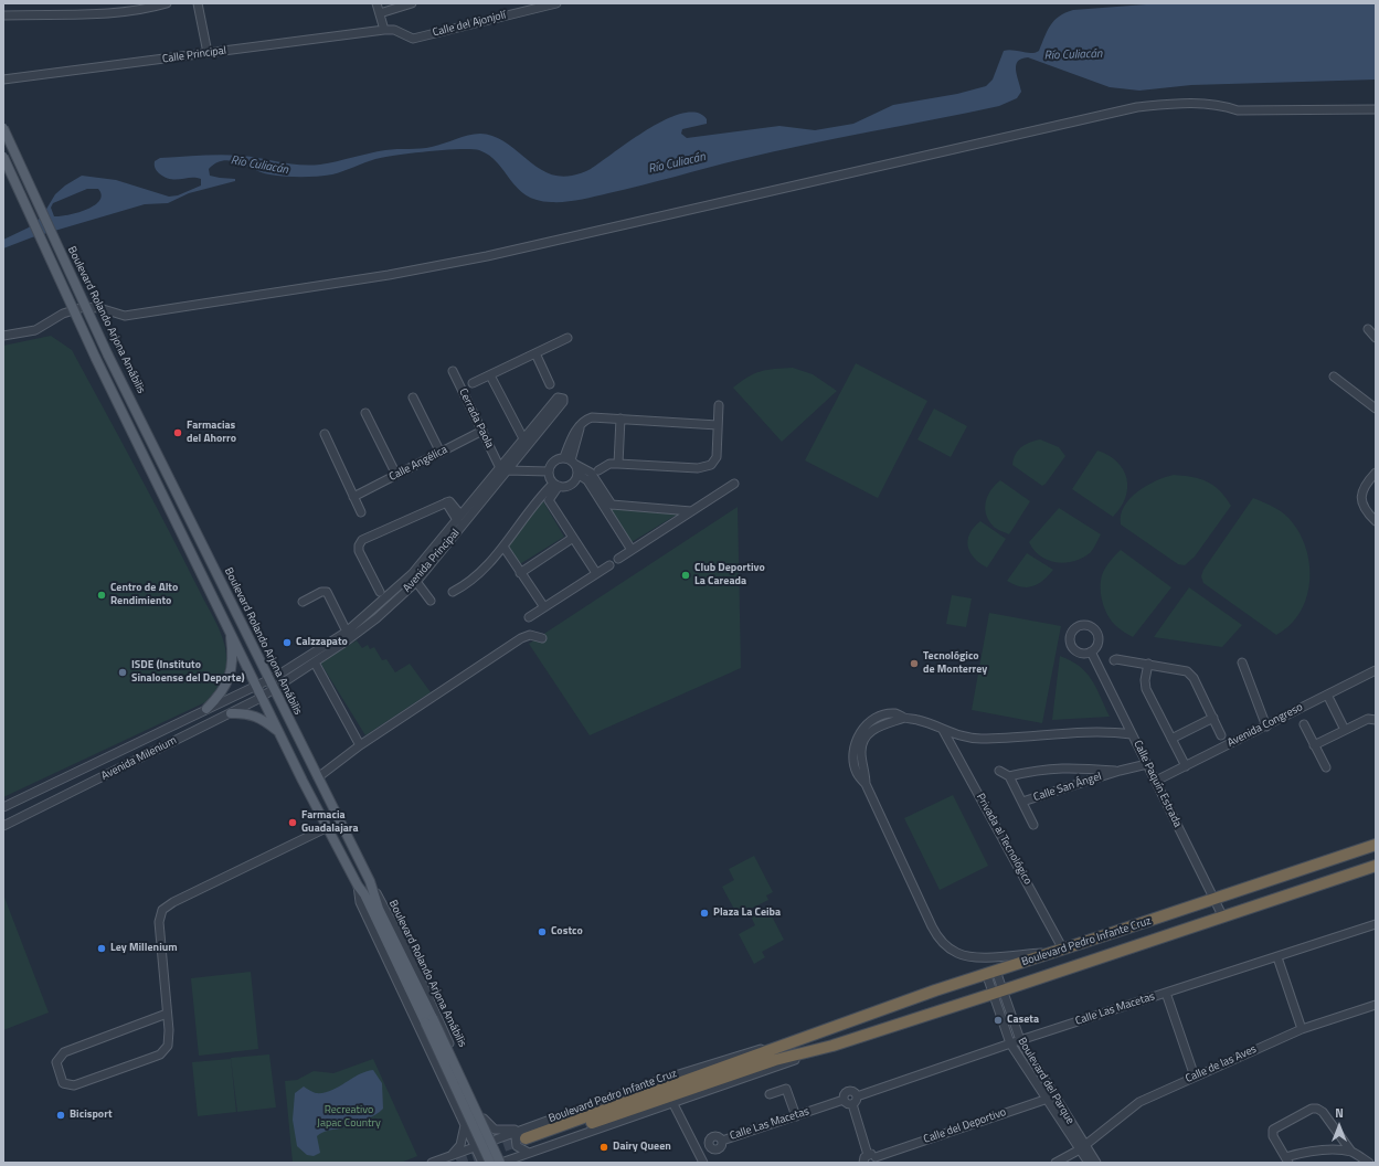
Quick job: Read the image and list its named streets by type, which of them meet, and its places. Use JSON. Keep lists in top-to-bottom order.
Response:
{
  "streets": {
    "highway": ["Boulevard Pedro Infante Cruz"],
    "main road": ["Boulevard Rolando Arjona Amábilis"],
    "street": [
      "Calle del Ajonjolí",
      "Calle Principal",
      "Cerrada Paola",
      "Calle Angélica",
      "Avenida Principal",
      "Avenida Congreso",
      "Avenida Milenium",
      "Calle Paquín Estrada",
      "Calle San Ángel",
      "Privada al Tecnológico",
      "Calle Las Macetas",
      "Calle de las Aves",
      "Boulevard del Parque",
      "Calle del Deportivo"
    ]
  },
  "crossings": [
    ["Calle del Ajonjolí", "Calle Principal"],
    ["Boulevard Rolando Arjona Amábilis", "Avenida Principal"],
    ["Boulevard Rolando Arjona Amábilis", "Avenida Milenium"],
    ["Boulevard Rolando Arjona Amábilis", "Boulevard Pedro Infante Cruz"],
    ["Cerrada Paola", "Calle Angélica"],
    ["Cerrada Paola", "Avenida Principal"],
    ["Avenida Principal", "Avenida Milenium"],
    ["Avenida Congreso", "Calle Paquín Estrada"],
    ["Calle Paquín Estrada", "Calle San Ángel"],
    ["Calle Paquín Estrada", "Boulevard Pedro Infante Cruz"],
    ["Privada al Tecnológico", "Boulevard Pedro Infante Cruz"],
    ["Boulevard Pedro Infante Cruz", "Boulevard del Parque"],
    ["Calle Las Macetas", "Boulevard del Parque"],
    ["Calle de las Aves", "Boulevard del Parque"],
    ["Boulevard del Parque", "Calle del Deportivo"]
  ],
  "water": ["Río Culiacán"],
  "parks": ["Recreativo Japac Country"],
  "places": [
    "Farmacias del Ahorro",
    "Club Deportivo La Careada",
    "Centro de Alto Rendimiento",
    "Calzzapato",
    "Tecnológico de Monterrey",
    "ISDE (Instituto Sinaloense del Deporte)",
    "Farmacia Guadalajara",
    "Plaza La Ceiba",
    "Costco",
    "Ley Millenium",
    "Caseta",
    "Bicisport",
    "Dairy Queen"
  ],
  "north": "top"
}
